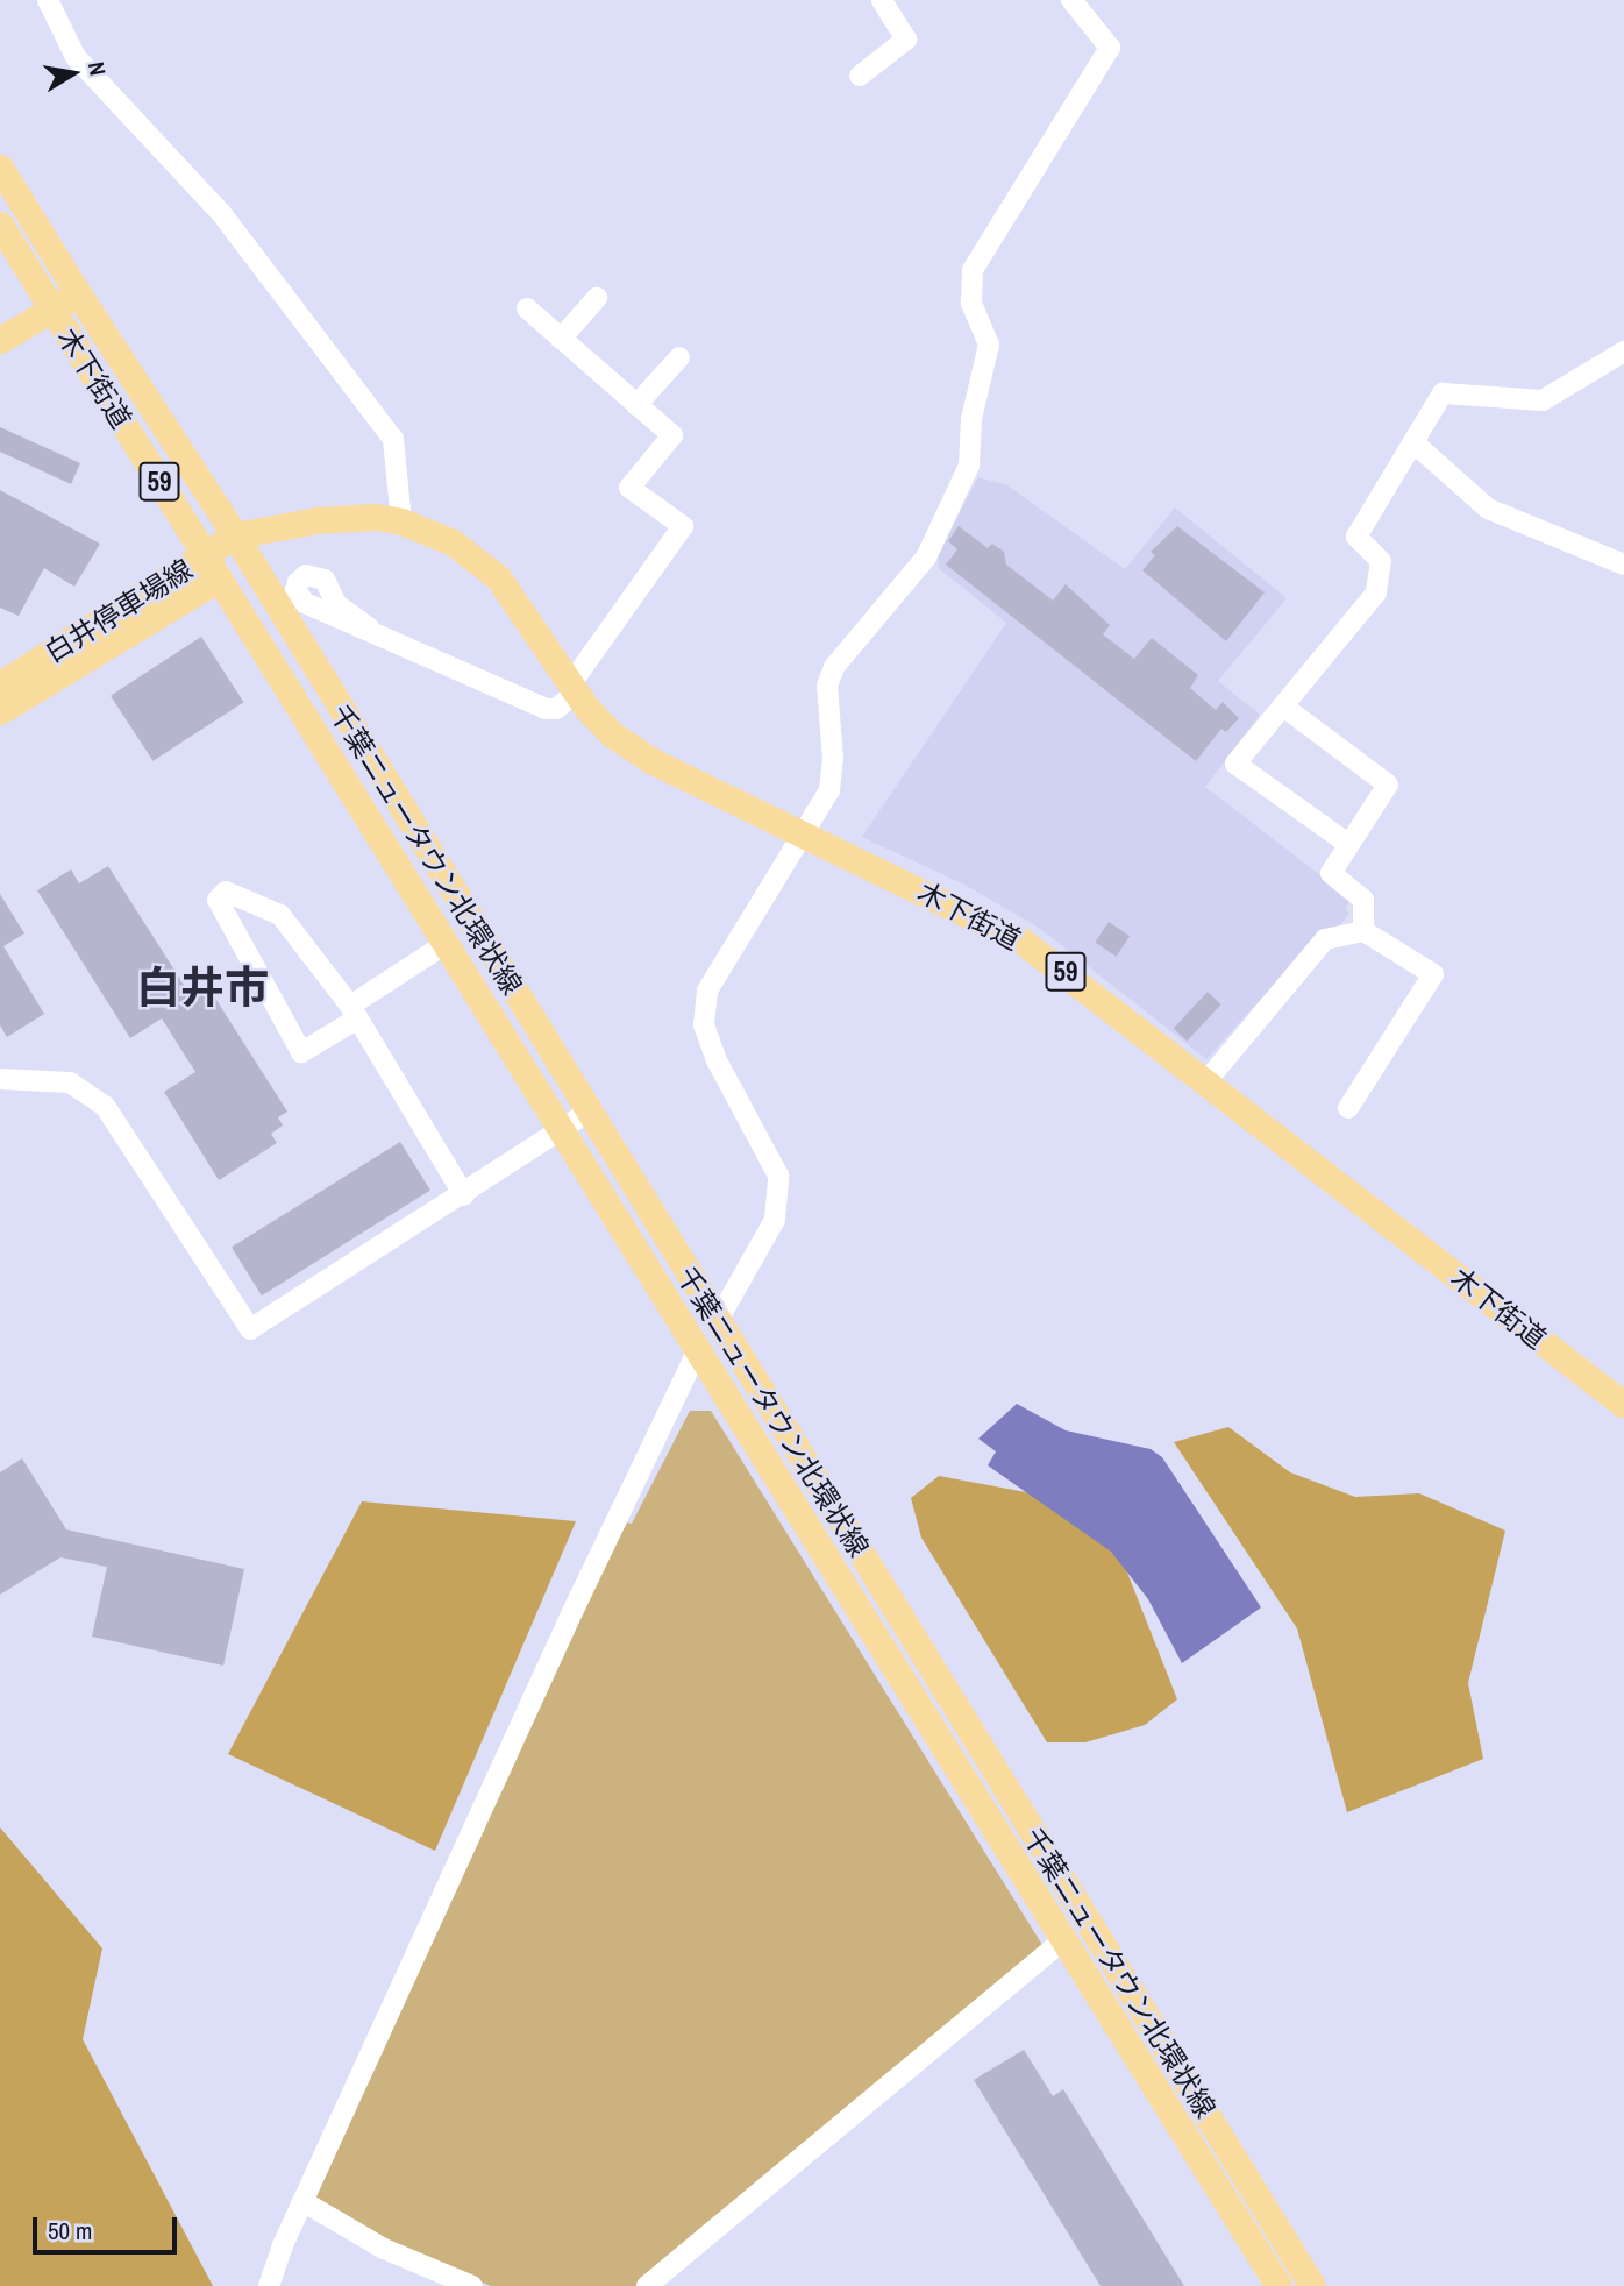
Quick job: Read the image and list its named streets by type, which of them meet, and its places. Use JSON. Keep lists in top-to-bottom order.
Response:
{
  "streets": {
    "main road": [
      "木下街道",
      "59",
      "白井停車場線",
      "千葉ニュータウン北環状線"
    ]
  },
  "crossings": [
    ["木下街道", "白井停車場線"],
    ["木下街道", "千葉ニュータウン北環状線"],
    ["白井停車場線", "千葉ニュータウン北環状線"]
  ],
  "districts": ["白井市"],
  "scale_bar": "50 m",
  "north": "right"
}
